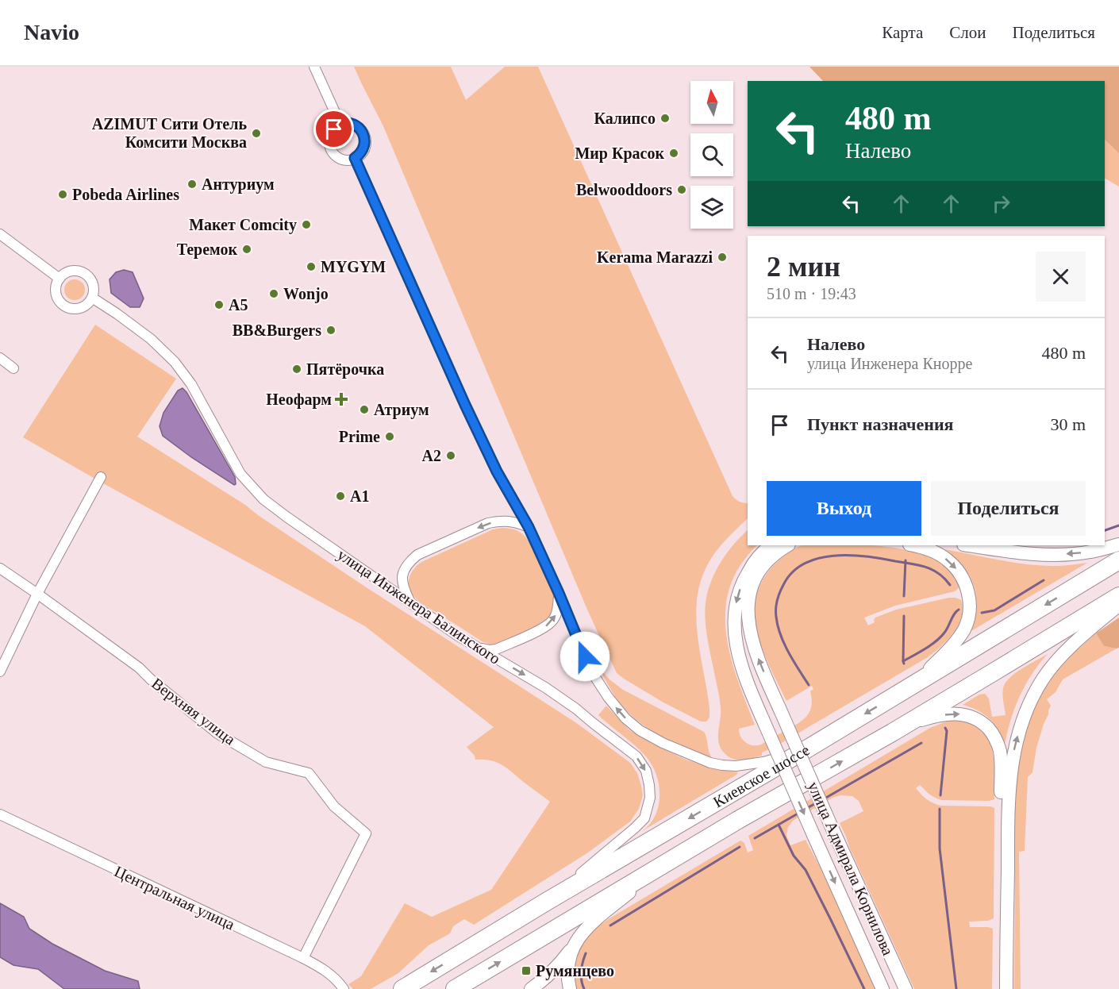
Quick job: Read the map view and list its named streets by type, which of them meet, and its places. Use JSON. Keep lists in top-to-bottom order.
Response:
{
  "streets": {
    "highway": ["Киевское шоссе"],
    "main road": ["улица Адмирала Корнилова"],
    "street": ["улица Инженера Балинского", "Верхняя улица", "Центральная улица"]
  },
  "crossings": [
    ["улица Инженера Балинского", "Киевское шоссе"],
    ["Верхняя улица", "Центральная улица"]
  ],
  "places": {
    "other": [
      "Калипсо",
      "AZIMUT Сити Отель Комсити Москва",
      "Мир Красок",
      "Антуриум",
      "Belwooddoors",
      "Pobeda Airlines",
      "Макет Comcity",
      "Теремок",
      "Kerama Marazzi",
      "MYGYM",
      "Wonjo",
      "А5",
      "BB&Burgers",
      "Пятёрочка",
      "Атриум",
      "Prime",
      "А2",
      "А1"
    ],
    "health": ["Неофарм"],
    "transit": ["Румянцево"]
  },
  "north": "top",
  "page": {
    "header": "Navio",
    "nav": ["Карта", "Слои", "Поделиться"],
    "turn": ["480 m", "Налево"],
    "heading": ["2 мин", "510 m · 19:43"],
    "list": [
      {
        "name": "Налево",
        "note": "улица Инженера Кнорре",
        "value": "480 m"
      },
      {
        "name": "Пункт назначения",
        "value": "30 m"
      }
    ],
    "buttons": ["Выход", "Поделиться"]
  }
}
